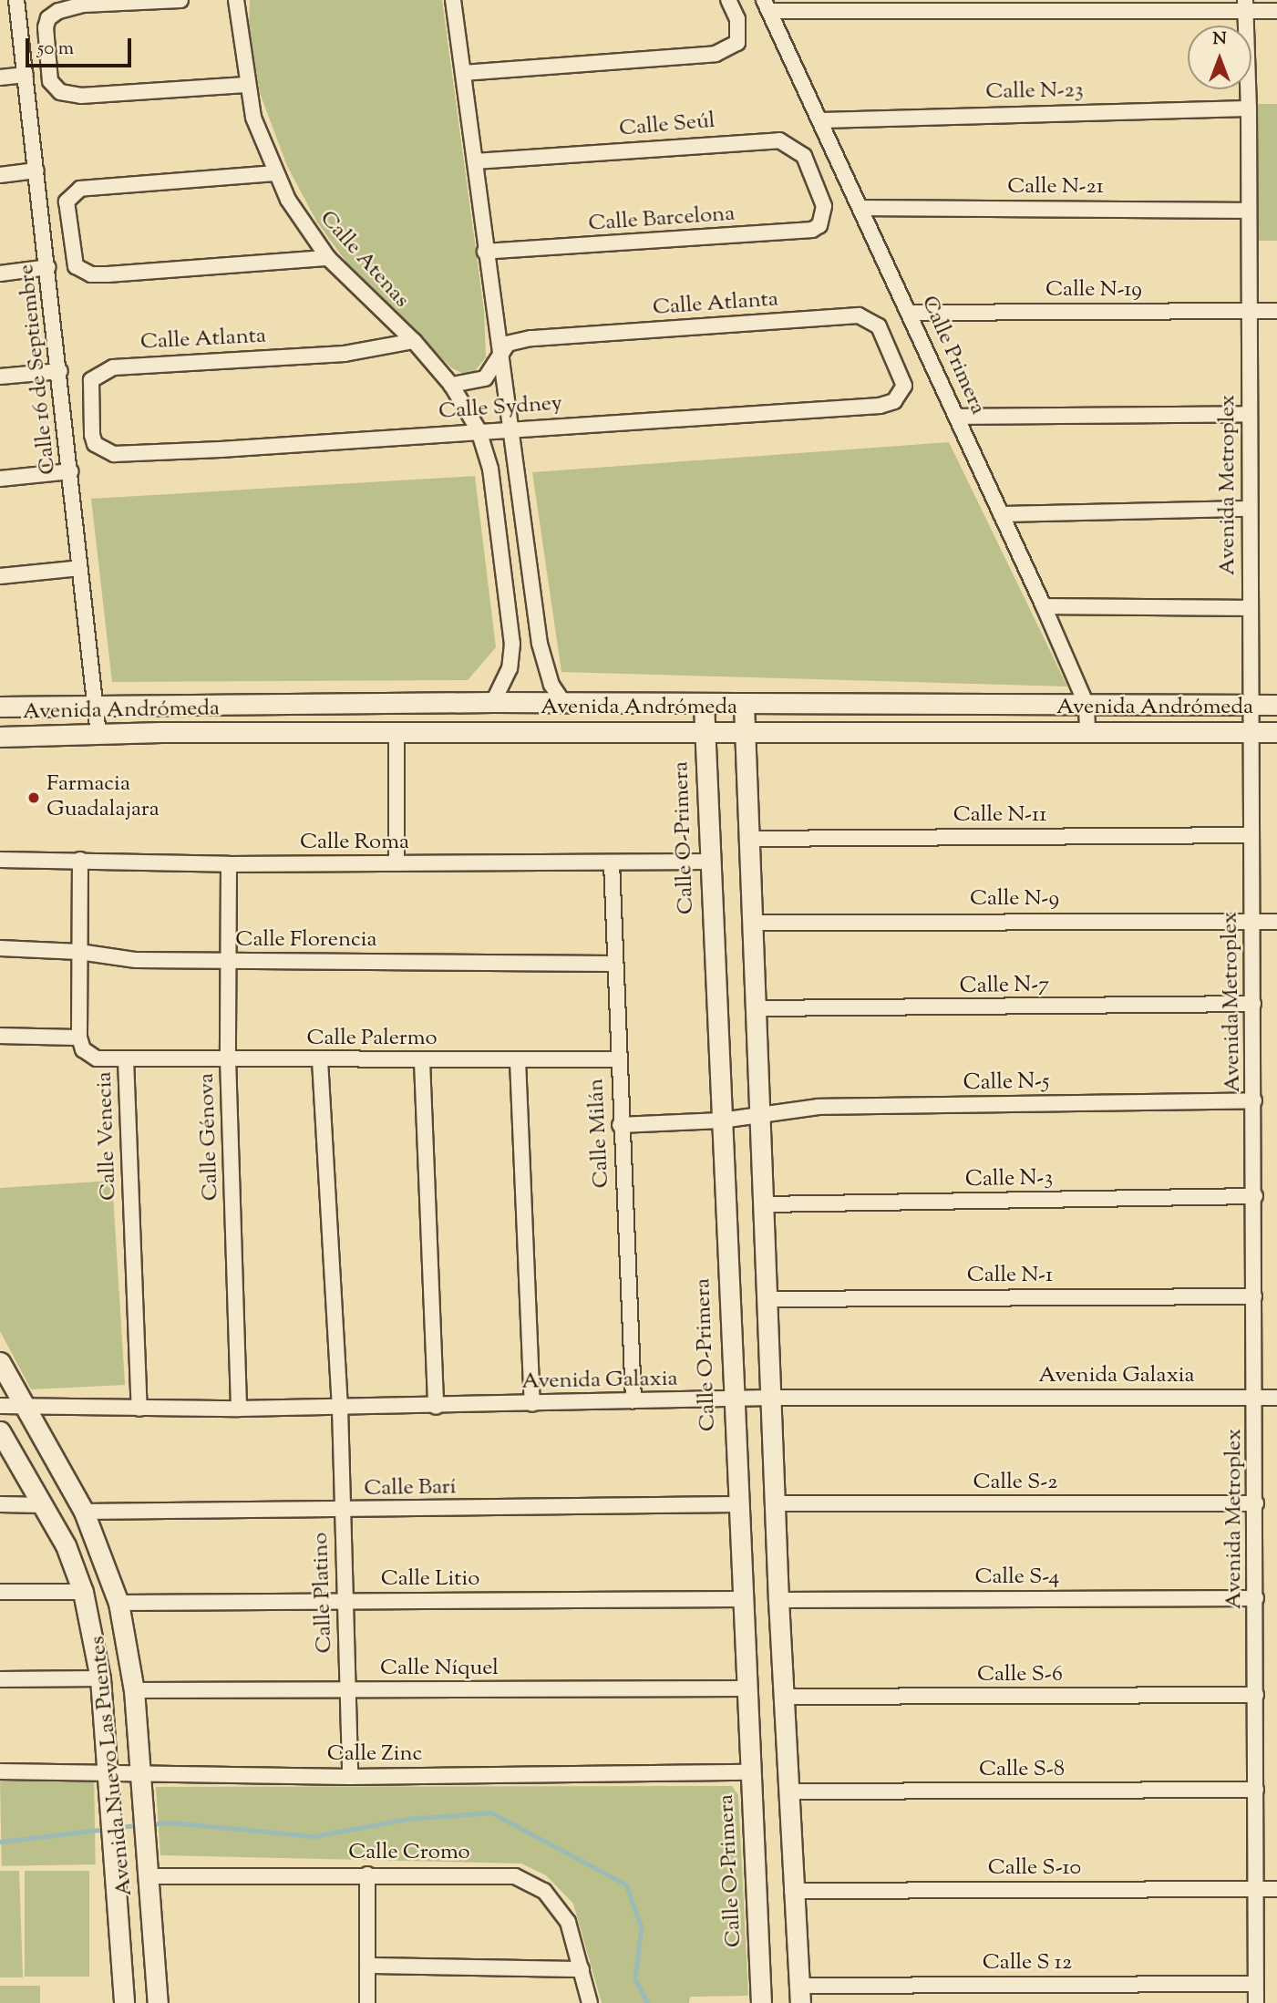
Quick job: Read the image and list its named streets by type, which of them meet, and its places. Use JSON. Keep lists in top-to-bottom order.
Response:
{
  "streets": {
    "street": [
      "Calle N-23",
      "Calle Seúl",
      "Calle N-21",
      "Calle Barcelona",
      "Calle Atenas",
      "Calle N-19",
      "Calle Atlanta",
      "Calle Primera",
      "Calle 16 de Septiembre",
      "Calle Sydney",
      "Avenida Metroplex",
      "Avenida Andrómeda",
      "Calle N-11",
      "Calle O-Primera",
      "Calle Roma",
      "Calle N-9",
      "Calle Florencia",
      "Calle N-7",
      "Calle Palermo",
      "Calle N-5",
      "Calle Milán",
      "Calle Venecia",
      "Calle Génova",
      "Calle N-3",
      "Calle N-1",
      "Avenida Galaxia",
      "Calle S-2",
      "Calle Barí",
      "Calle S-4",
      "Calle Litio",
      "Calle Platino",
      "Calle Níquel",
      "Calle S-6",
      "Calle Zinc",
      "Avenida Nuevo Las Puentes",
      "Calle S-8",
      "Calle Cromo",
      "Calle S-10",
      "Calle S 12"
    ]
  },
  "crossings": [
    ["Calle N-23", "Calle Primera"],
    ["Calle N-23", "Avenida Metroplex"],
    ["Calle Seúl", "Calle Barcelona"],
    ["Calle N-21", "Calle Primera"],
    ["Calle N-21", "Avenida Metroplex"],
    ["Calle Atenas", "Calle Atlanta"],
    ["Calle Atenas", "Calle Sydney"],
    ["Calle Atenas", "Avenida Andrómeda"],
    ["Calle N-19", "Calle Primera"],
    ["Calle N-19", "Avenida Metroplex"],
    ["Calle Atlanta", "Calle Sydney"],
    ["Calle Primera", "Avenida Andrómeda"],
    ["Calle 16 de Septiembre", "Avenida Andrómeda"],
    ["Avenida Metroplex", "Avenida Andrómeda"],
    ["Avenida Metroplex", "Calle N-11"],
    ["Avenida Metroplex", "Calle N-9"],
    ["Avenida Metroplex", "Calle N-7"],
    ["Avenida Metroplex", "Calle N-5"],
    ["Avenida Metroplex", "Calle N-3"],
    ["Avenida Metroplex", "Calle N-1"],
    ["Avenida Metroplex", "Avenida Galaxia"],
    ["Avenida Metroplex", "Calle S-2"],
    ["Avenida Metroplex", "Calle S-4"],
    ["Avenida Metroplex", "Calle S-6"],
    ["Avenida Metroplex", "Calle S-8"],
    ["Avenida Metroplex", "Calle S-10"],
    ["Avenida Metroplex", "Calle S 12"],
    ["Avenida Andrómeda", "Calle O-Primera"],
    ["Calle O-Primera", "Calle Roma"],
    ["Calle O-Primera", "Calle N-5"],
    ["Calle O-Primera", "Avenida Galaxia"],
    ["Calle O-Primera", "Calle Barí"],
    ["Calle O-Primera", "Calle Litio"],
    ["Calle O-Primera", "Calle Níquel"],
    ["Calle O-Primera", "Calle Zinc"],
    ["Calle Roma", "Calle Milán"],
    ["Calle Roma", "Calle Génova"],
    ["Calle Florencia", "Calle Milán"],
    ["Calle Florencia", "Calle Génova"],
    ["Calle Palermo", "Calle Milán"],
    ["Calle Palermo", "Calle Venecia"],
    ["Calle Palermo", "Calle Génova"],
    ["Calle Palermo", "Calle Platino"],
    ["Calle N-5", "Calle Milán"],
    ["Calle Milán", "Avenida Galaxia"],
    ["Calle Venecia", "Avenida Galaxia"],
    ["Calle Génova", "Avenida Galaxia"],
    ["Avenida Galaxia", "Calle Platino"],
    ["Avenida Galaxia", "Avenida Nuevo Las Puentes"],
    ["Calle Barí", "Calle Platino"],
    ["Calle Barí", "Avenida Nuevo Las Puentes"],
    ["Calle Litio", "Calle Platino"],
    ["Calle Litio", "Avenida Nuevo Las Puentes"],
    ["Calle Platino", "Calle Níquel"],
    ["Calle Platino", "Calle Zinc"],
    ["Calle Níquel", "Avenida Nuevo Las Puentes"],
    ["Calle Zinc", "Avenida Nuevo Las Puentes"],
    ["Avenida Nuevo Las Puentes", "Calle Cromo"]
  ],
  "places": ["Farmacia Guadalajara"],
  "scale_bar": "50 m",
  "north": "top"
}
